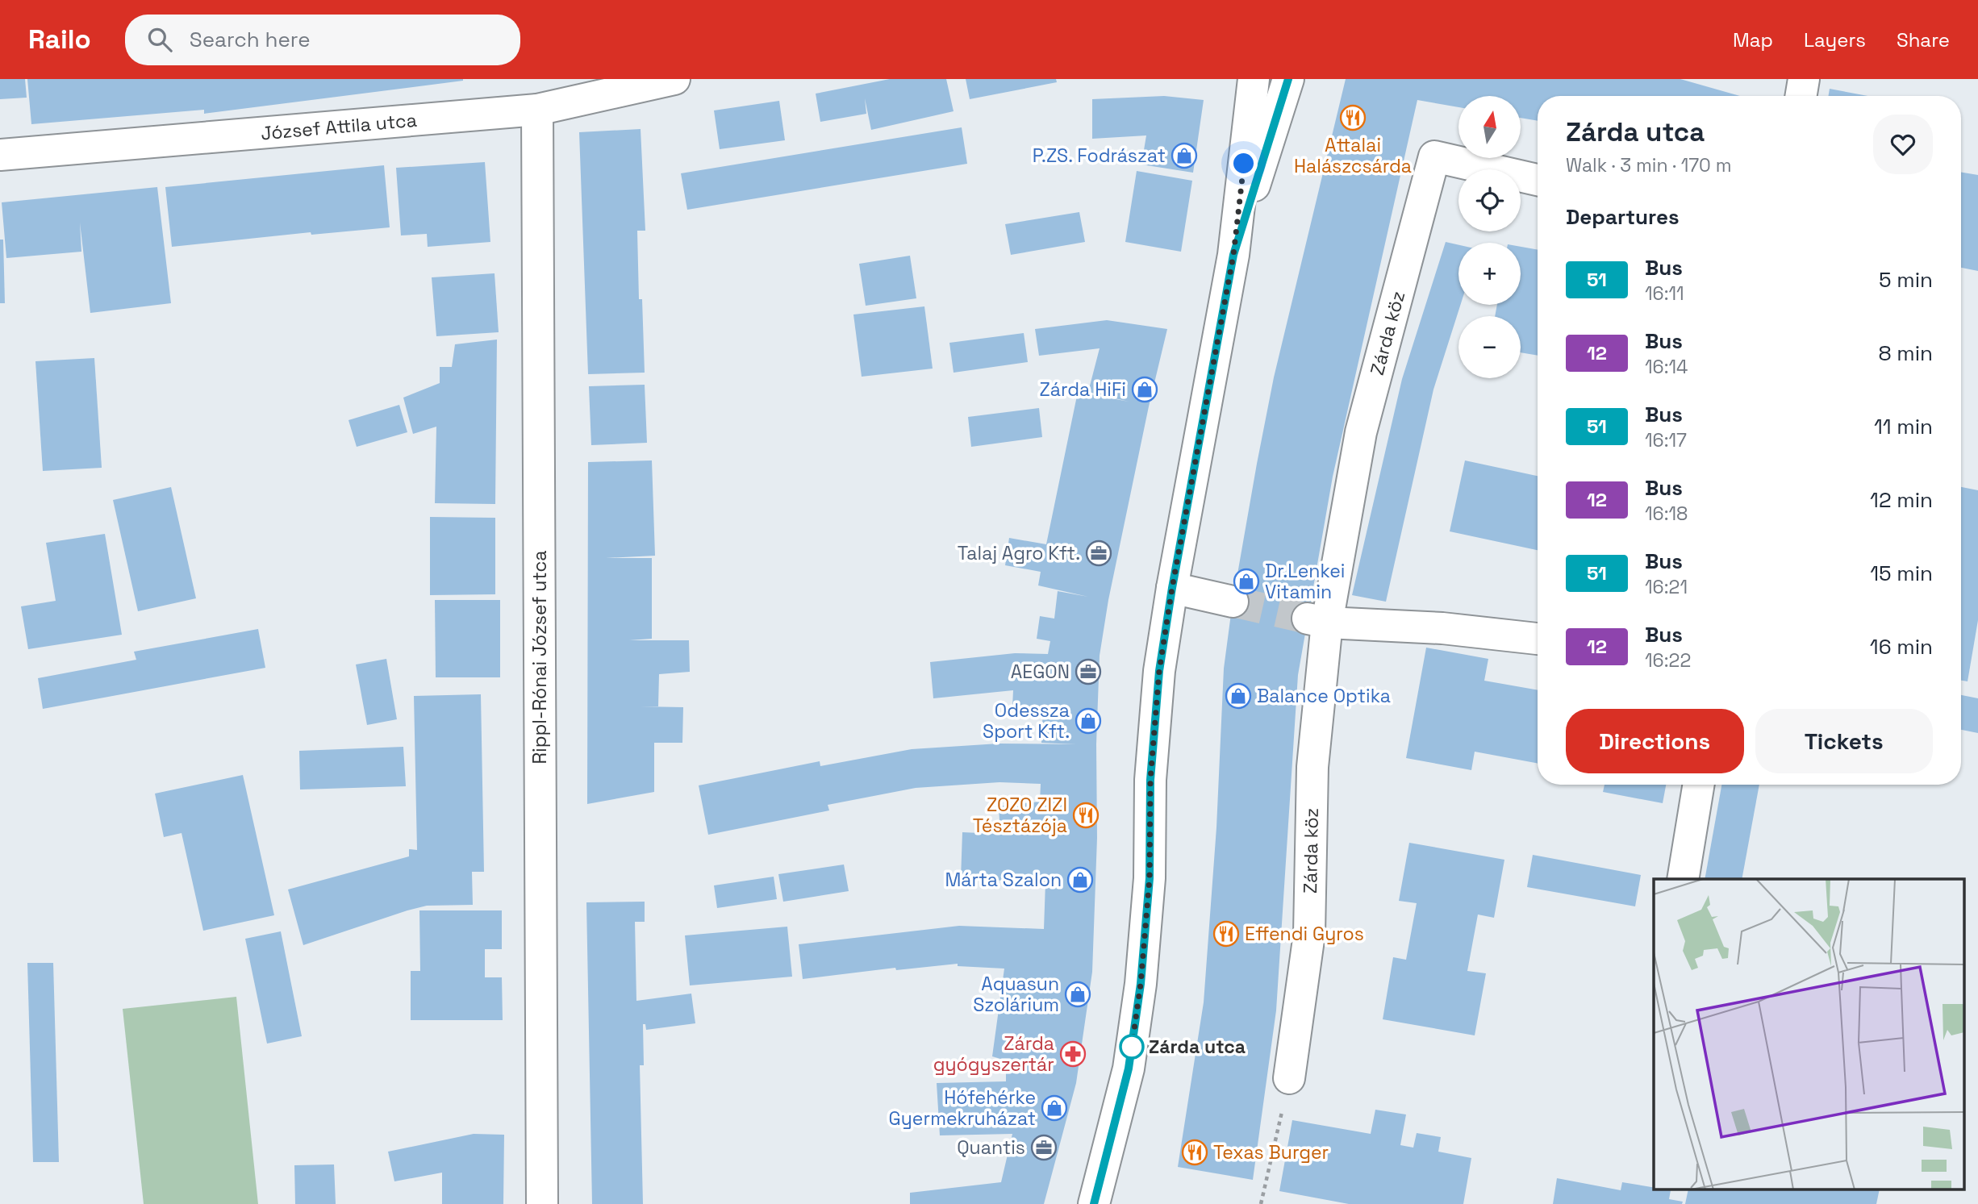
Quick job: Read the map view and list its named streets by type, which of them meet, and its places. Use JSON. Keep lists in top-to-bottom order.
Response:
{
  "streets": {
    "street": ["József Attila utca", "Zárda köz", "Rippl-Rónai József utca"]
  },
  "crossings": [
    ["József Attila utca", "Rippl-Rónai József utca"]
  ],
  "places": {
    "restaurant": [
      "Attalai Halászcsárda",
      "ZOZO ZIZI Tésztázója",
      "Effendi Gyros",
      "Texas Burger"
    ],
    "shop": [
      "P.ZS. Fodrászat",
      "Zárda HiFi",
      "Dr.Lenkei Vitamin",
      "Balance Optika",
      "Odessza Sport Kft.",
      "Márta Szalon",
      "Aquasun Szolárium",
      "Hófehérke Gyermekruházat"
    ],
    "office": ["Talaj Agro Kft.", "AEGON", "Quantis"],
    "other": ["Zárda utca"],
    "pharmacy": ["Zárda gyógyszertár"]
  },
  "lines": ["bus line 51"],
  "north": "top",
  "page": {
    "header": "Railo",
    "search": "Search here",
    "nav": ["Map", "Layers", "Share"],
    "map_buttons": ["+", "−"],
    "heading": [
      ["Zárda utca", "Walk · 3 min · 170 m"],
      "Departures"
    ],
    "list": [
      {
        "mark": "51",
        "name": "Bus",
        "note": "16:11",
        "value": "5 min"
      },
      {
        "mark": "12",
        "name": "Bus",
        "note": "16:14",
        "value": "8 min"
      },
      {
        "mark": "51",
        "name": "Bus",
        "note": "16:17",
        "value": "11 min"
      },
      {
        "mark": "12",
        "name": "Bus",
        "note": "16:18",
        "value": "12 min"
      },
      {
        "mark": "51",
        "name": "Bus",
        "note": "16:21",
        "value": "15 min"
      },
      {
        "mark": "12",
        "name": "Bus",
        "note": "16:22",
        "value": "16 min"
      }
    ],
    "buttons": ["Directions", "Tickets"]
  }
}
